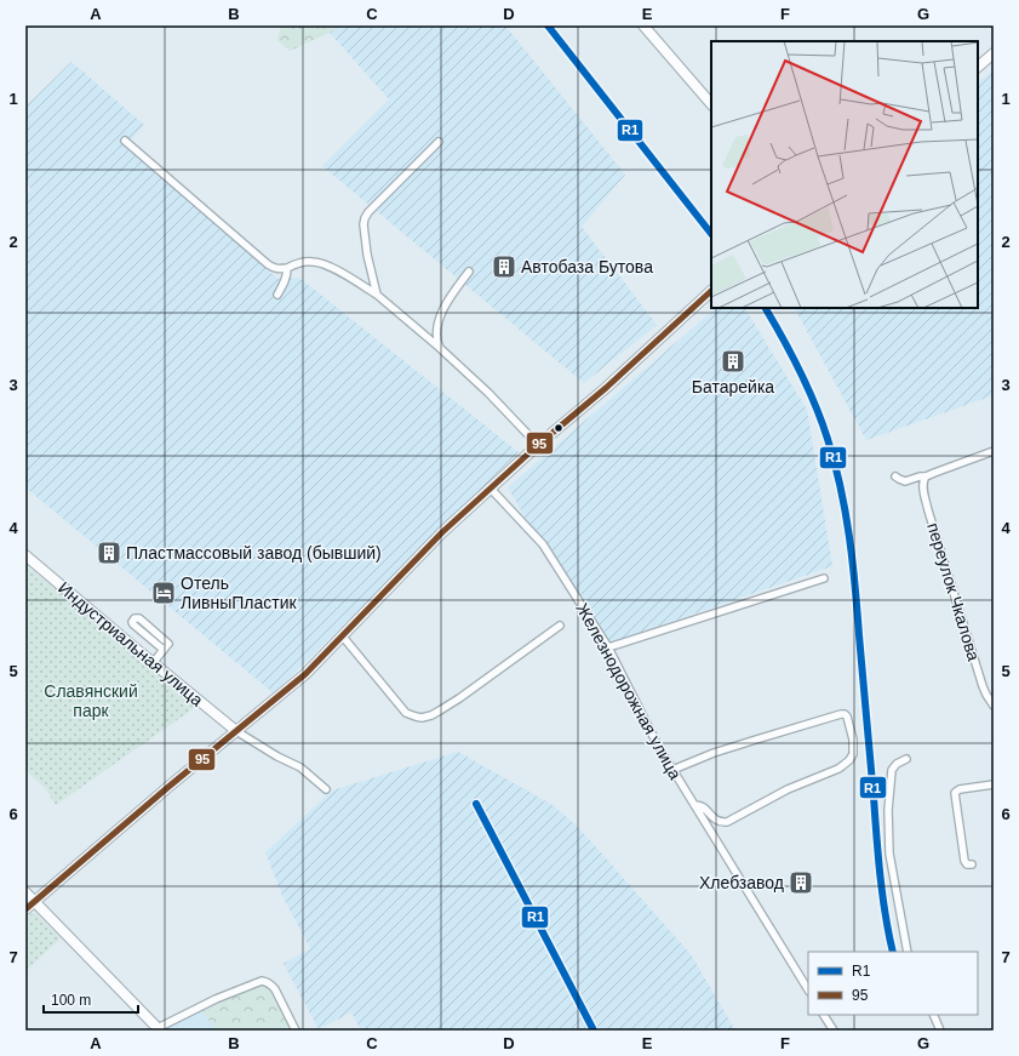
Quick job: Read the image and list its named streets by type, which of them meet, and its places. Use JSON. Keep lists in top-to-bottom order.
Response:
{
  "streets": {
    "main road": ["Индустриальная улица"],
    "street": ["переулок Чкалова", "Железнодорожная улица"]
  },
  "parks": ["Славянский парк"],
  "places": {
    "building": [
      "Автобаза Бутова",
      "Батарейка",
      "Пластмассовый завод (бывший)",
      "Хлебзавод"
    ],
    "hotel": ["Отель ЛивныПластик"]
  },
  "lines": ["transit line R1", "transit line 95"],
  "legend": ["R1", "95"],
  "scale_bar": "100 m",
  "grid": {
    "columns": [
      "A",
      "B",
      "C",
      "D",
      "E",
      "F",
      "G"
    ],
    "rows": [
      "1",
      "2",
      "3",
      "4",
      "5",
      "6",
      "7"
    ]
  }
}
